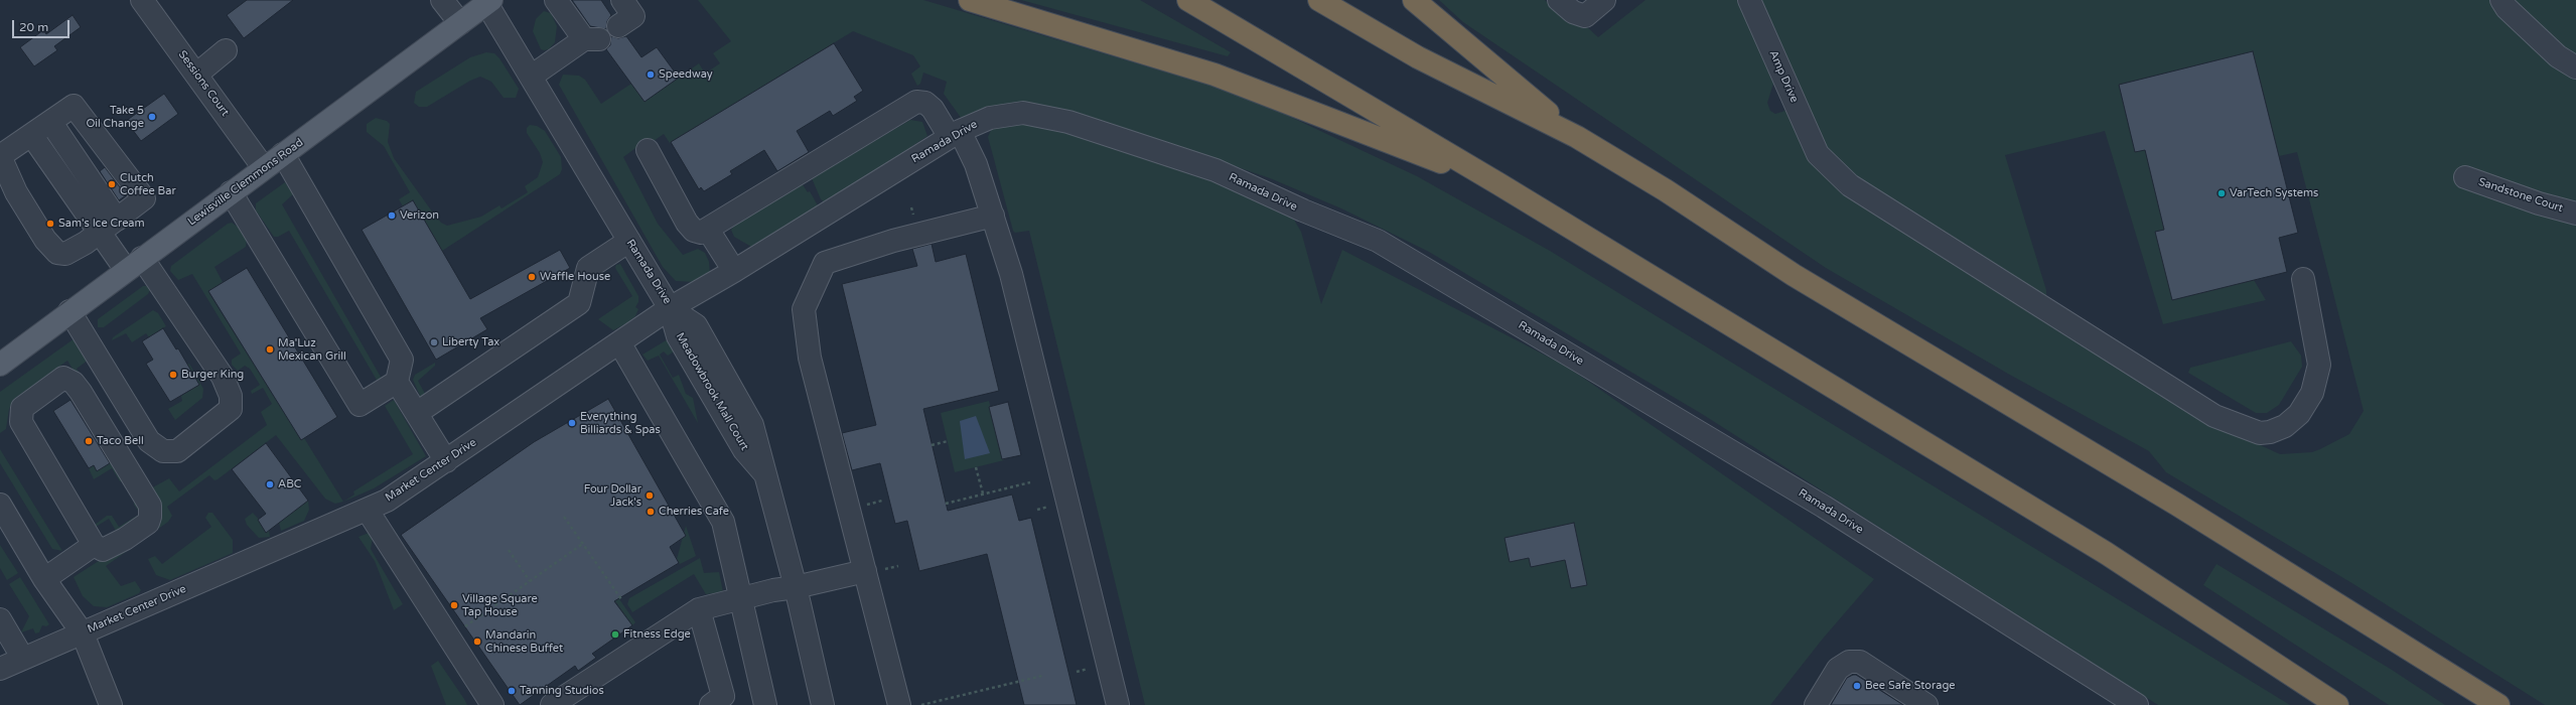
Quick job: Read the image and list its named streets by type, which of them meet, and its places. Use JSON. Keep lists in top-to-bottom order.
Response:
{
  "streets": {
    "main road": ["Lewisville Clemmons Road"],
    "street": [
      "Amp Drive",
      "Sessions Court",
      "Ramada Drive",
      "Sandstone Court",
      "Meadowbrook Mall Court",
      "Market Center Drive"
    ]
  },
  "crossings": [
    ["Sessions Court", "Lewisville Clemmons Road"],
    ["Ramada Drive", "Lewisville Clemmons Road"],
    ["Ramada Drive", "Meadowbrook Mall Court"],
    ["Ramada Drive", "Market Center Drive"],
    ["Meadowbrook Mall Court", "Market Center Drive"]
  ],
  "places": [
    "Speedway",
    "Take 5 Oil Change",
    "Clutch Coffee Bar",
    "VarTech Systems",
    "Verizon",
    "Sam's Ice Cream",
    "Waffle House",
    "Liberty Tax",
    "Ma'Luz Mexican Grill",
    "Burger King",
    "Everything Billiards & Spas",
    "Taco Bell",
    "ABC",
    "Four Dollar Jack's",
    "Cherries Cafe",
    "Village Square Tap House",
    "Fitness Edge",
    "Mandarin Chinese Buffet",
    "Bee Safe Storage",
    "Tanning Studios"
  ],
  "scale_bar": "20 m"
}
